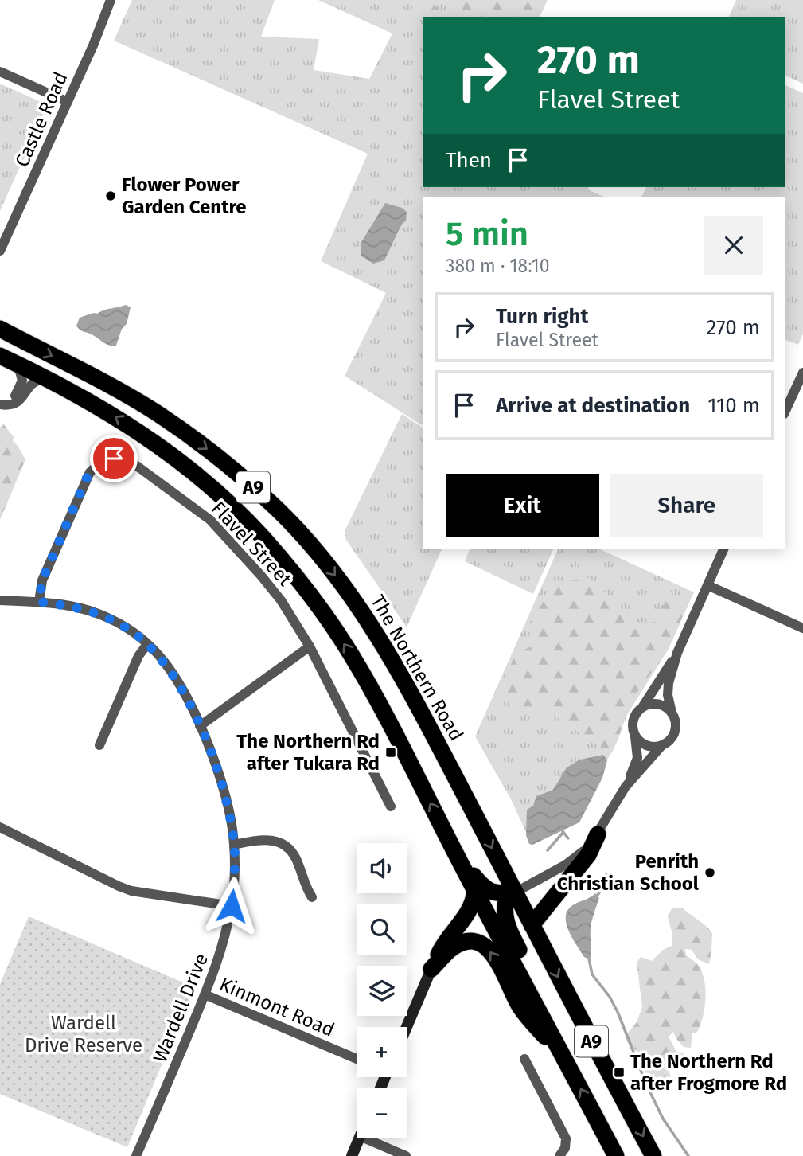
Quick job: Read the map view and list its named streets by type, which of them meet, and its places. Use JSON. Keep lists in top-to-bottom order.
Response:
{
  "streets": {
    "highway": ["A9", "The Northern Road"],
    "street": [
      "Castle Road",
      "Flavel Street",
      "Kinmont Road",
      "Wardell Drive"
    ]
  },
  "crossings": [
    ["Flavel Street", "Wardell Drive"],
    ["Kinmont Road", "Wardell Drive"]
  ],
  "parks": ["Wardell Drive Reserve"],
  "places": {
    "other": ["Flower Power Garden Centre", "Penrith Christian School"],
    "transit": ["The Northern Rd after Tukara Rd", "The Northern Rd after Frogmore Rd"]
  },
  "page": {
    "turn": ["270 m", "Flavel Street"],
    "then": "Then",
    "heading": ["5 min", "380 m · 18:10"],
    "list": [
      {
        "name": "Turn right",
        "note": "Flavel Street",
        "value": "270 m"
      },
      {
        "name": "Arrive at destination",
        "value": "110 m"
      }
    ],
    "buttons": ["Exit", "Share"],
    "map_buttons": ["+", "−"]
  }
}
